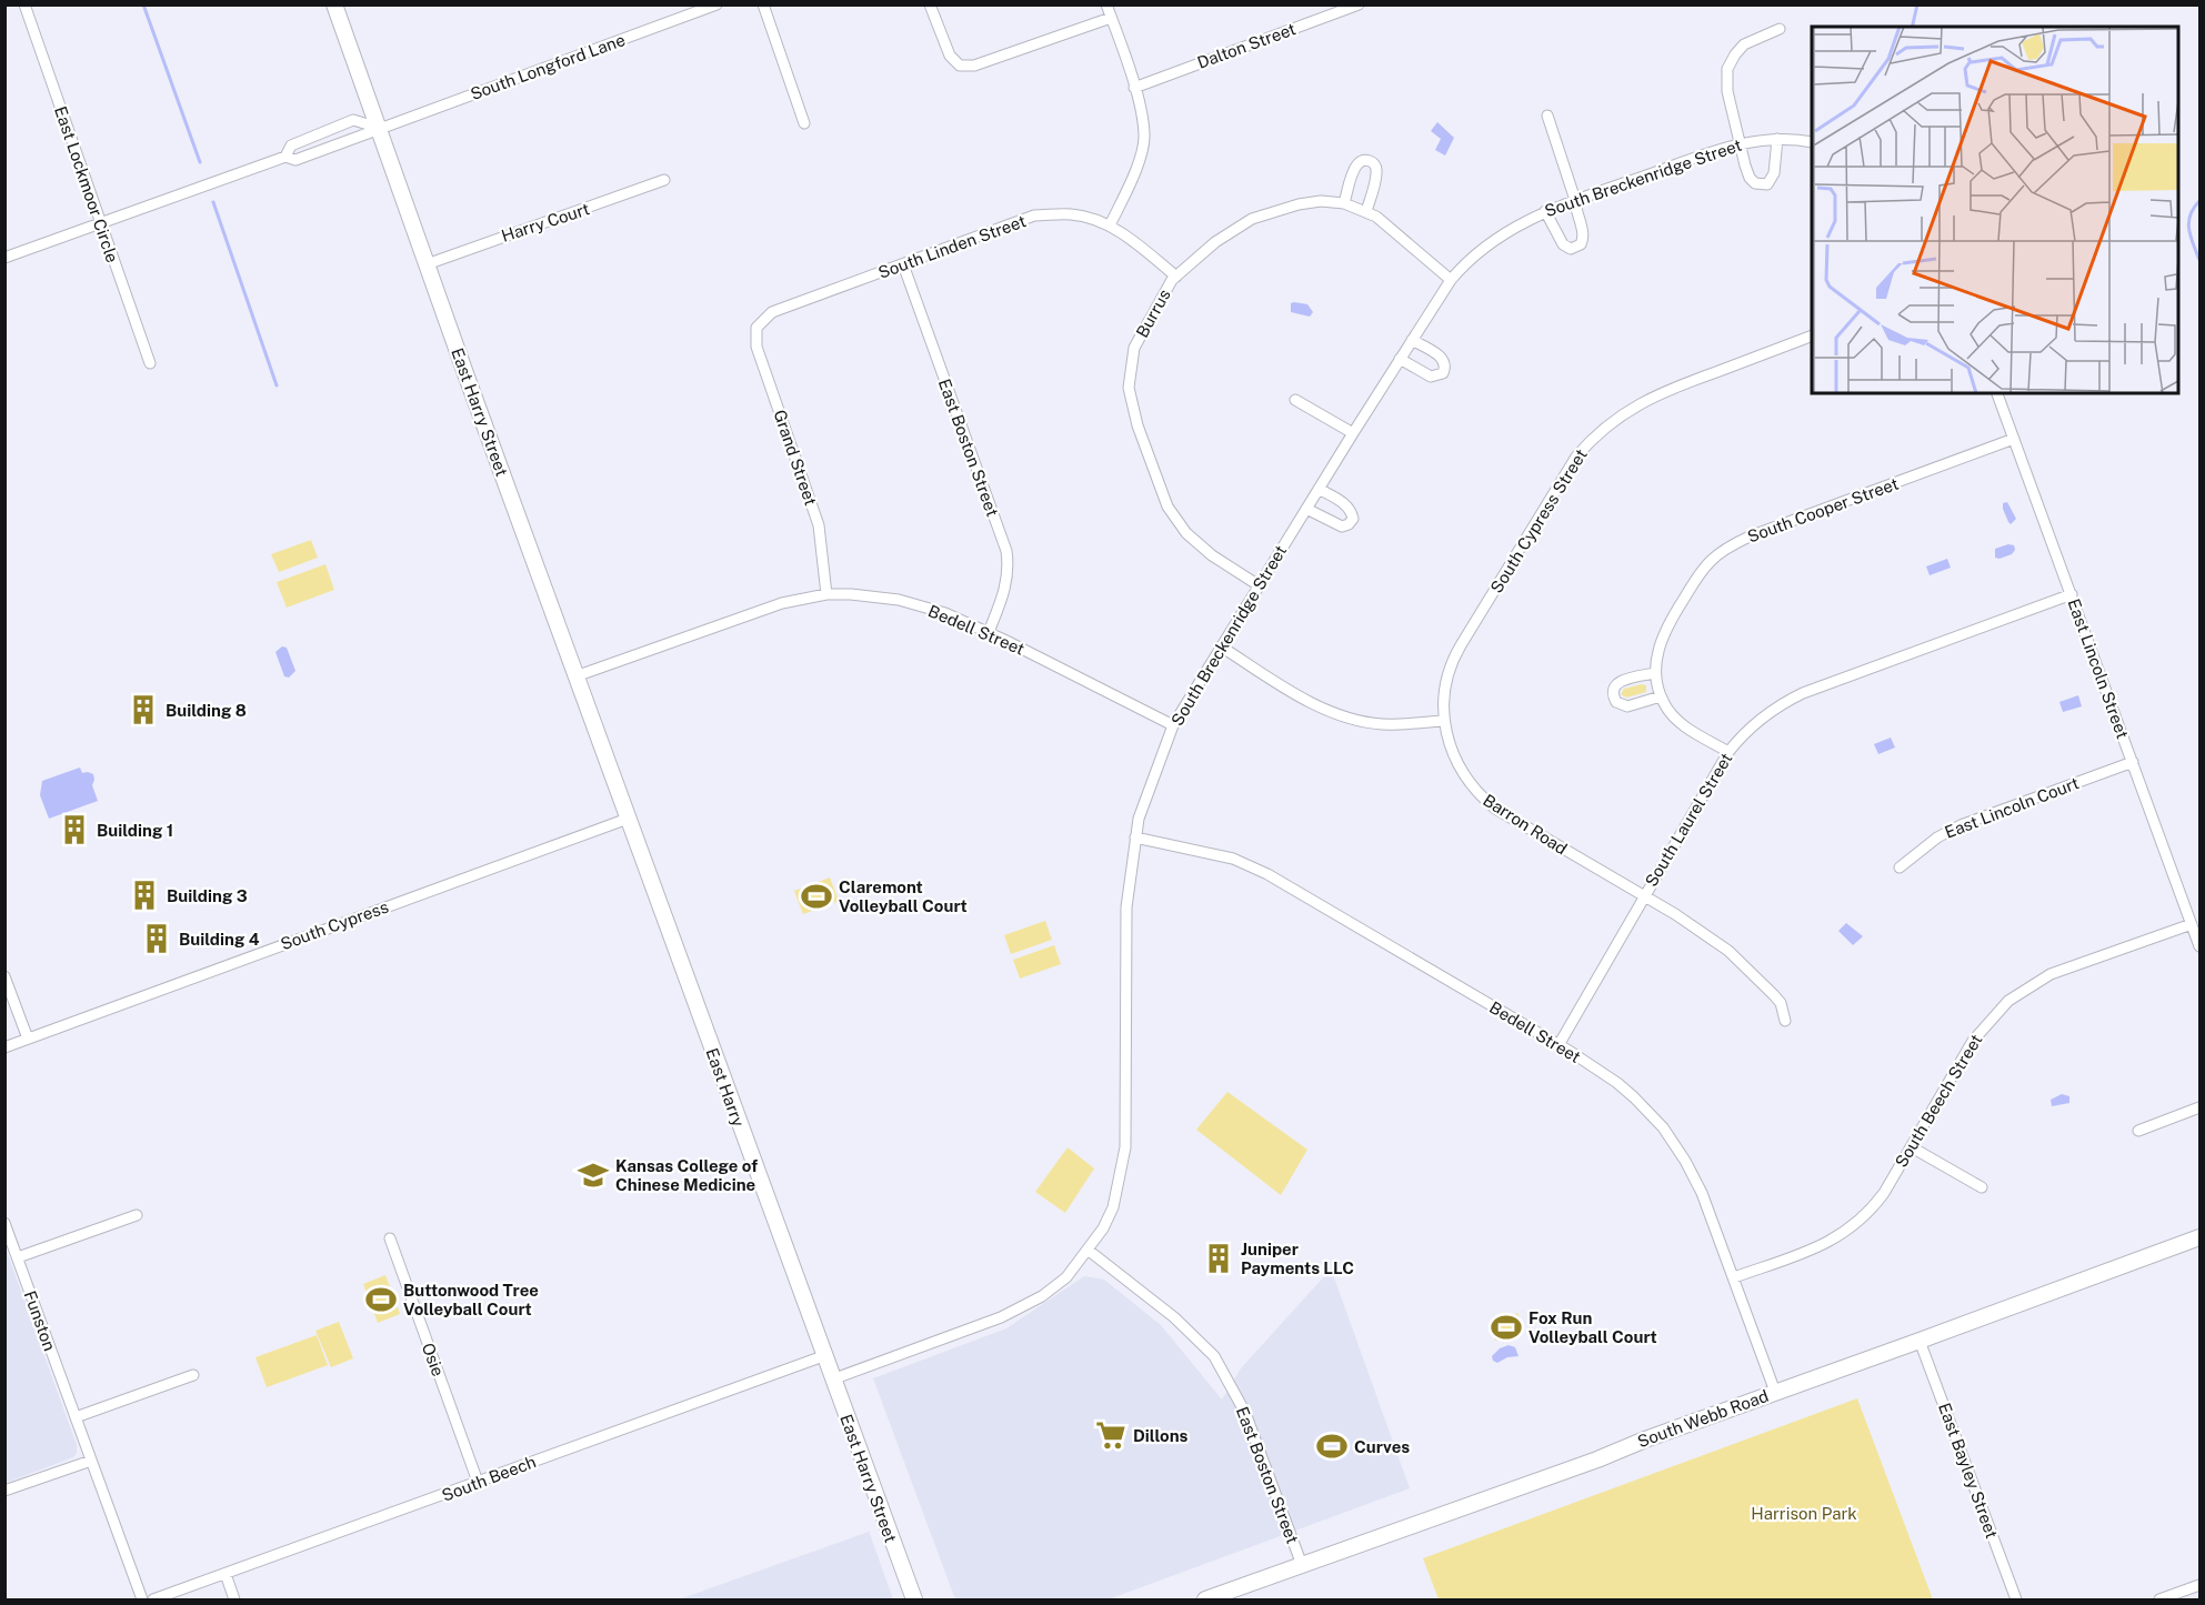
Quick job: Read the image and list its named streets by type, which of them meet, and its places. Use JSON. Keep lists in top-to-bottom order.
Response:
{
  "streets": {
    "main road": ["East Harry Street", "East Harry", "South Webb Road"],
    "street": [
      "Dalton Street",
      "South Longford Lane",
      "South Breckenridge Street",
      "East Lockmoor Circle",
      "Harry Court",
      "South Linden Street",
      "Burrus",
      "East Boston Street",
      "Grand Street",
      "South Cooper Street",
      "South Cypress Street",
      "Bedell Street",
      "East Lincoln Street",
      "East Lincoln Court",
      "South Laurel Street",
      "Barron Road",
      "South Cypress",
      "South Beech Street",
      "Funston",
      "Osie",
      "East Bayley Street",
      "South Beech"
    ]
  },
  "crossings": [
    ["South Longford Lane", "East Lockmoor Circle"],
    ["South Longford Lane", "East Harry Street"],
    ["South Breckenridge Street", "Burrus"],
    ["South Breckenridge Street", "East Harry Street"],
    ["South Breckenridge Street", "East Boston Street"],
    ["South Breckenridge Street", "Bedell Street"],
    ["Harry Court", "East Harry Street"],
    ["South Linden Street", "Burrus"],
    ["South Linden Street", "East Boston Street"],
    ["South Linden Street", "Grand Street"],
    ["East Harry Street", "Bedell Street"],
    ["East Harry Street", "South Cypress"],
    ["East Harry Street", "East Harry"],
    ["East Harry Street", "South Beech"],
    ["East Boston Street", "Bedell Street"],
    ["East Boston Street", "South Webb Road"],
    ["Grand Street", "Bedell Street"],
    ["South Cooper Street", "East Lincoln Street"],
    ["South Cooper Street", "South Laurel Street"],
    ["South Cypress Street", "Barron Road"],
    ["Bedell Street", "South Laurel Street"],
    ["Bedell Street", "South Beech Street"],
    ["Bedell Street", "South Webb Road"],
    ["East Lincoln Street", "East Lincoln Court"],
    ["East Lincoln Street", "South Laurel Street"],
    ["East Lincoln Street", "South Beech Street"],
    ["South Laurel Street", "Barron Road"],
    ["South Cypress", "East Harry"],
    ["East Harry", "South Beech"],
    ["Osie", "South Beech"],
    ["South Webb Road", "East Bayley Street"]
  ],
  "parks": ["Harrison Park"],
  "places": {
    "building": [
      "Building 8",
      "Building 1",
      "Building 3",
      "Building 4",
      "Juniper Payments LLC"
    ],
    "sports": [
      "Claremont Volleyball Court",
      "Buttonwood Tree Volleyball Court",
      "Fox Run Volleyball Court",
      "Curves"
    ],
    "school or university": ["Kansas College of Chinese Medicine"],
    "supermarket": ["Dillons"]
  }
}
